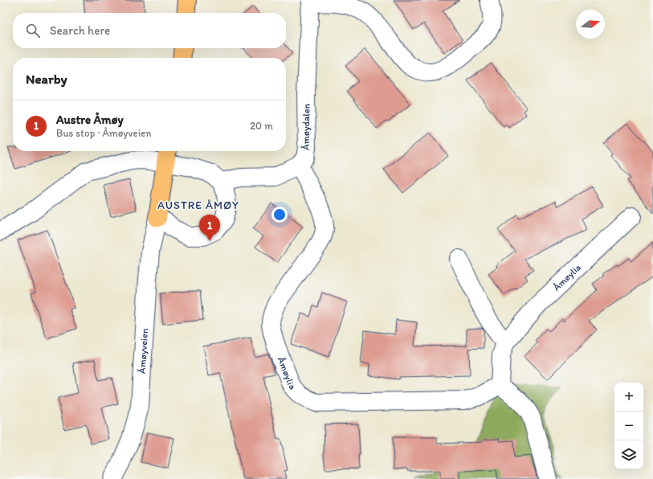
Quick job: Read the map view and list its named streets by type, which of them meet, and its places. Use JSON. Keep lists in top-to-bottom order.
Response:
{
  "streets": {
    "main road": ["Åmøyveien"],
    "street": ["Åmøydalen", "Åmøylia"]
  },
  "crossings": [
    ["Åmøydalen", "Åmøylia"]
  ],
  "districts": ["AUSTRE ÅMØY"],
  "north": "right",
  "page": {
    "search": "Search here",
    "heading": "Nearby",
    "list": [
      {
        "mark": "1",
        "name": "Austre Åmøy",
        "note": "Bus stop · Åmøyveien",
        "value": "20 m"
      }
    ],
    "pins": "1",
    "map_buttons": ["+", "−"]
  }
}
